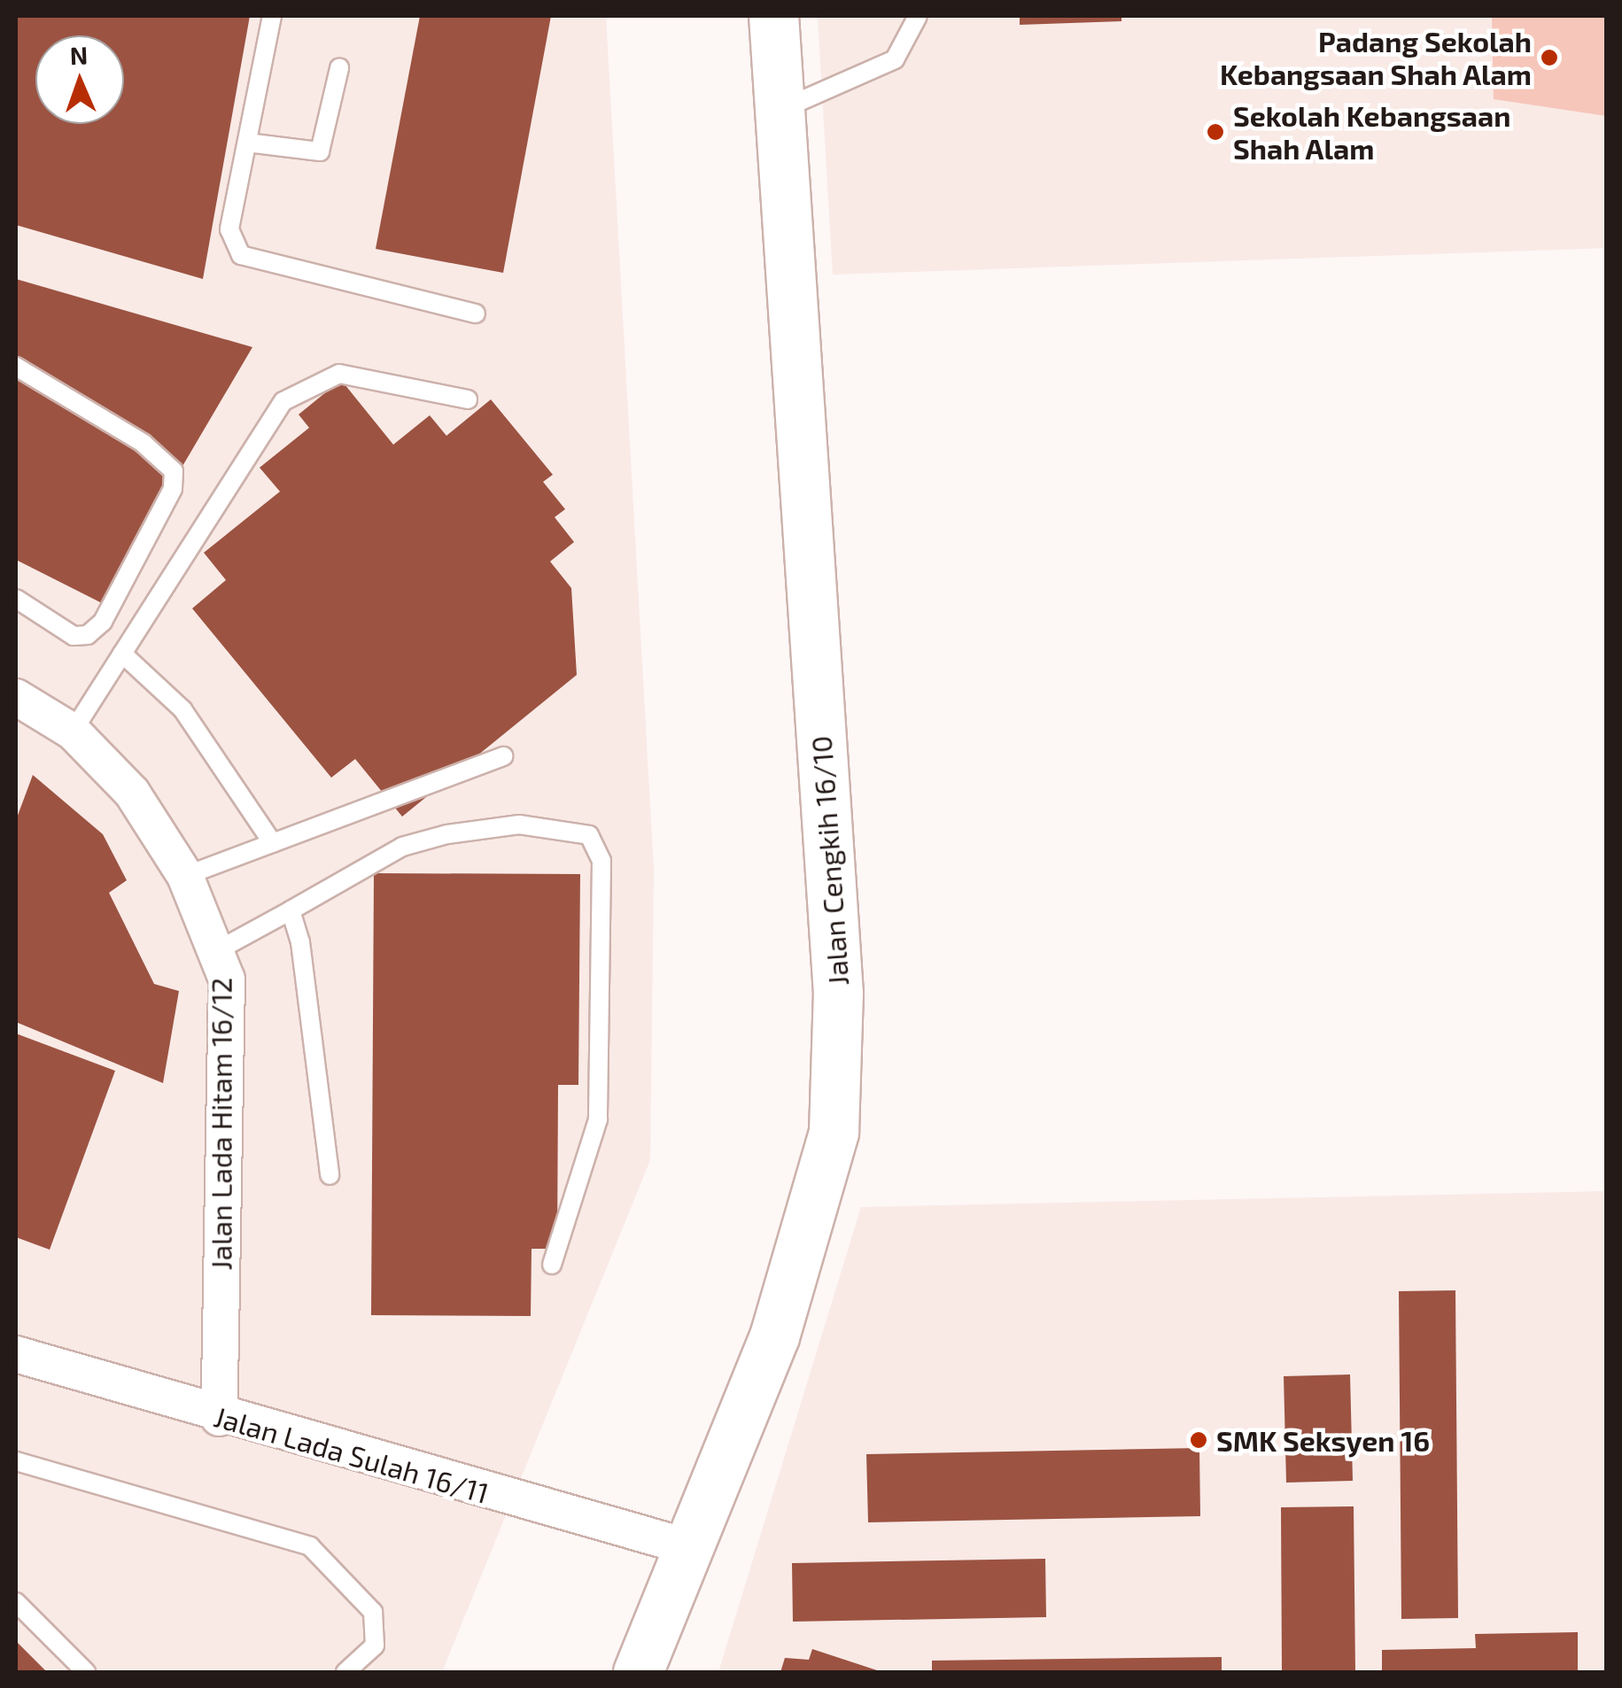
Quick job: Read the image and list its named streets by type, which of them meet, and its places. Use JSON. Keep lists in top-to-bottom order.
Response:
{
  "streets": {
    "street": ["Jalan Cengkih 16/10", "Jalan Lada Hitam 16/12", "Jalan Lada Sulah 16/11"]
  },
  "crossings": [
    ["Jalan Cengkih 16/10", "Jalan Lada Sulah 16/11"],
    ["Jalan Lada Hitam 16/12", "Jalan Lada Sulah 16/11"]
  ],
  "places": ["Padang Sekolah Kebangsaan Shah Alam", "Sekolah Kebangsaan Shah Alam", "SMK Seksyen 16"],
  "north": "top"
}
